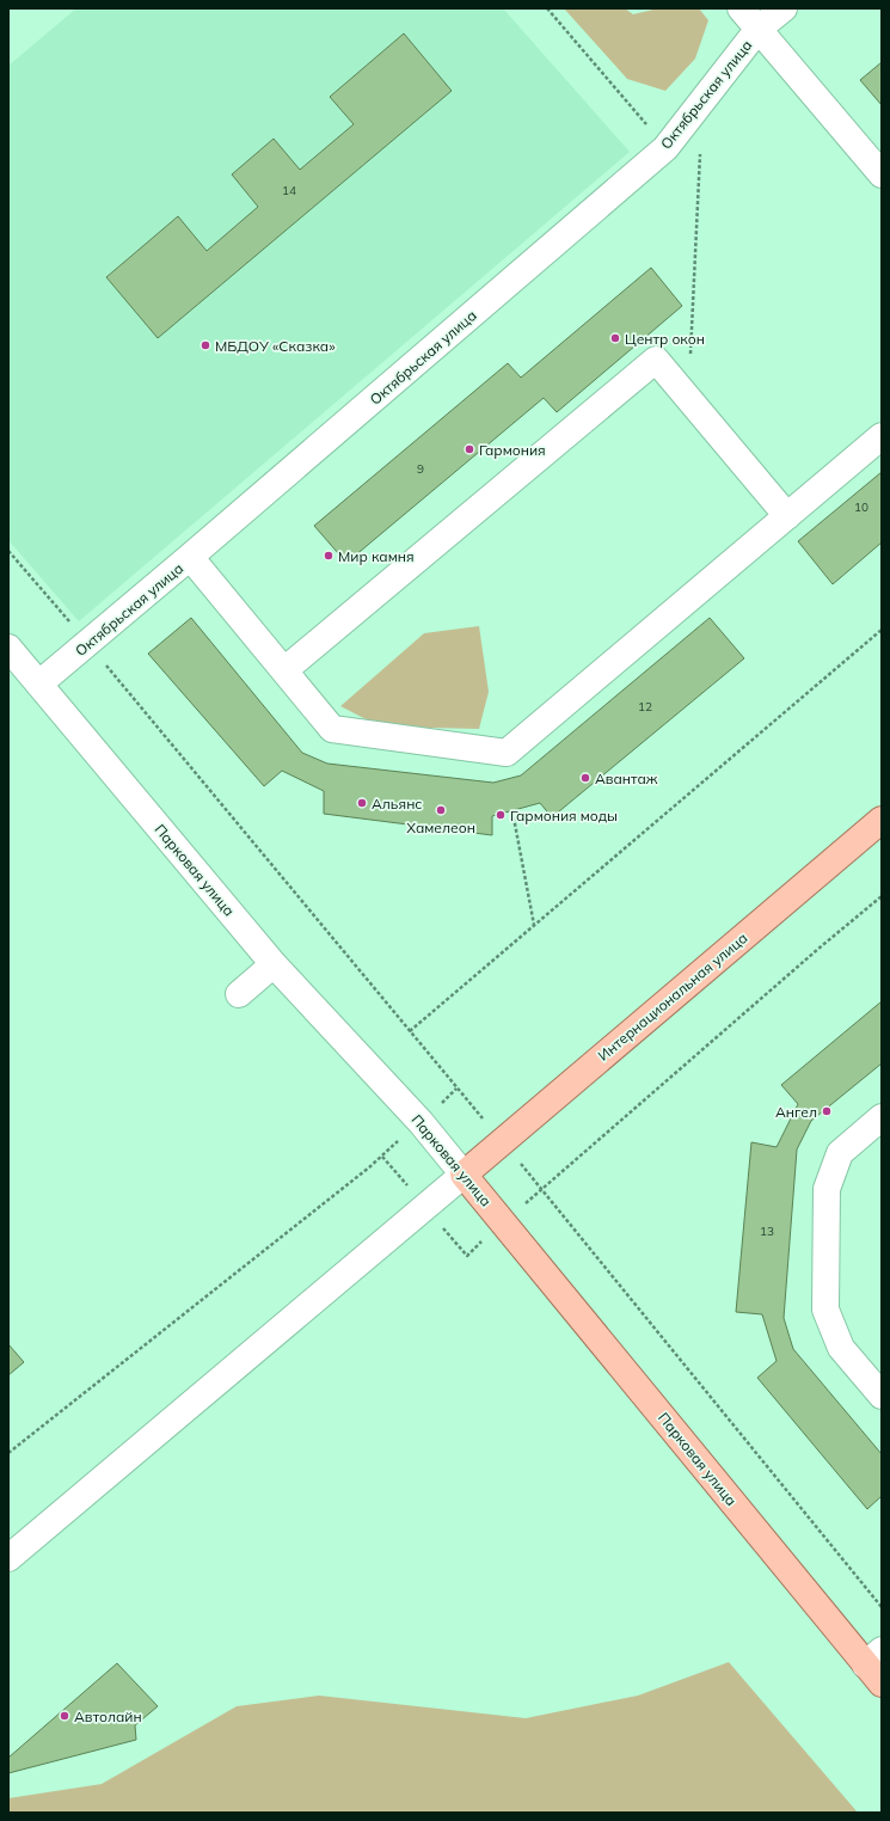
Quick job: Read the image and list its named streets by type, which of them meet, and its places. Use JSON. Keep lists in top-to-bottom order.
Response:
{
  "streets": {
    "main road": ["Парковая улица", "Интернациональная улица"],
    "street": ["Октябрьская улица"]
  },
  "crossings": [
    ["Октябрьская улица", "Парковая улица"],
    ["Парковая улица", "Интернациональная улица"]
  ],
  "places": [
    "Центр окон",
    "МБДОУ «Сказка»",
    "Гармония",
    "Мир камня",
    "Авантаж",
    "Альянс",
    "Хамелеон",
    "Гармония моды",
    "Ангел",
    "Автолайн"
  ],
  "house_numbers": [
    "14",
    "9",
    "10",
    "12",
    "13"
  ]
}
